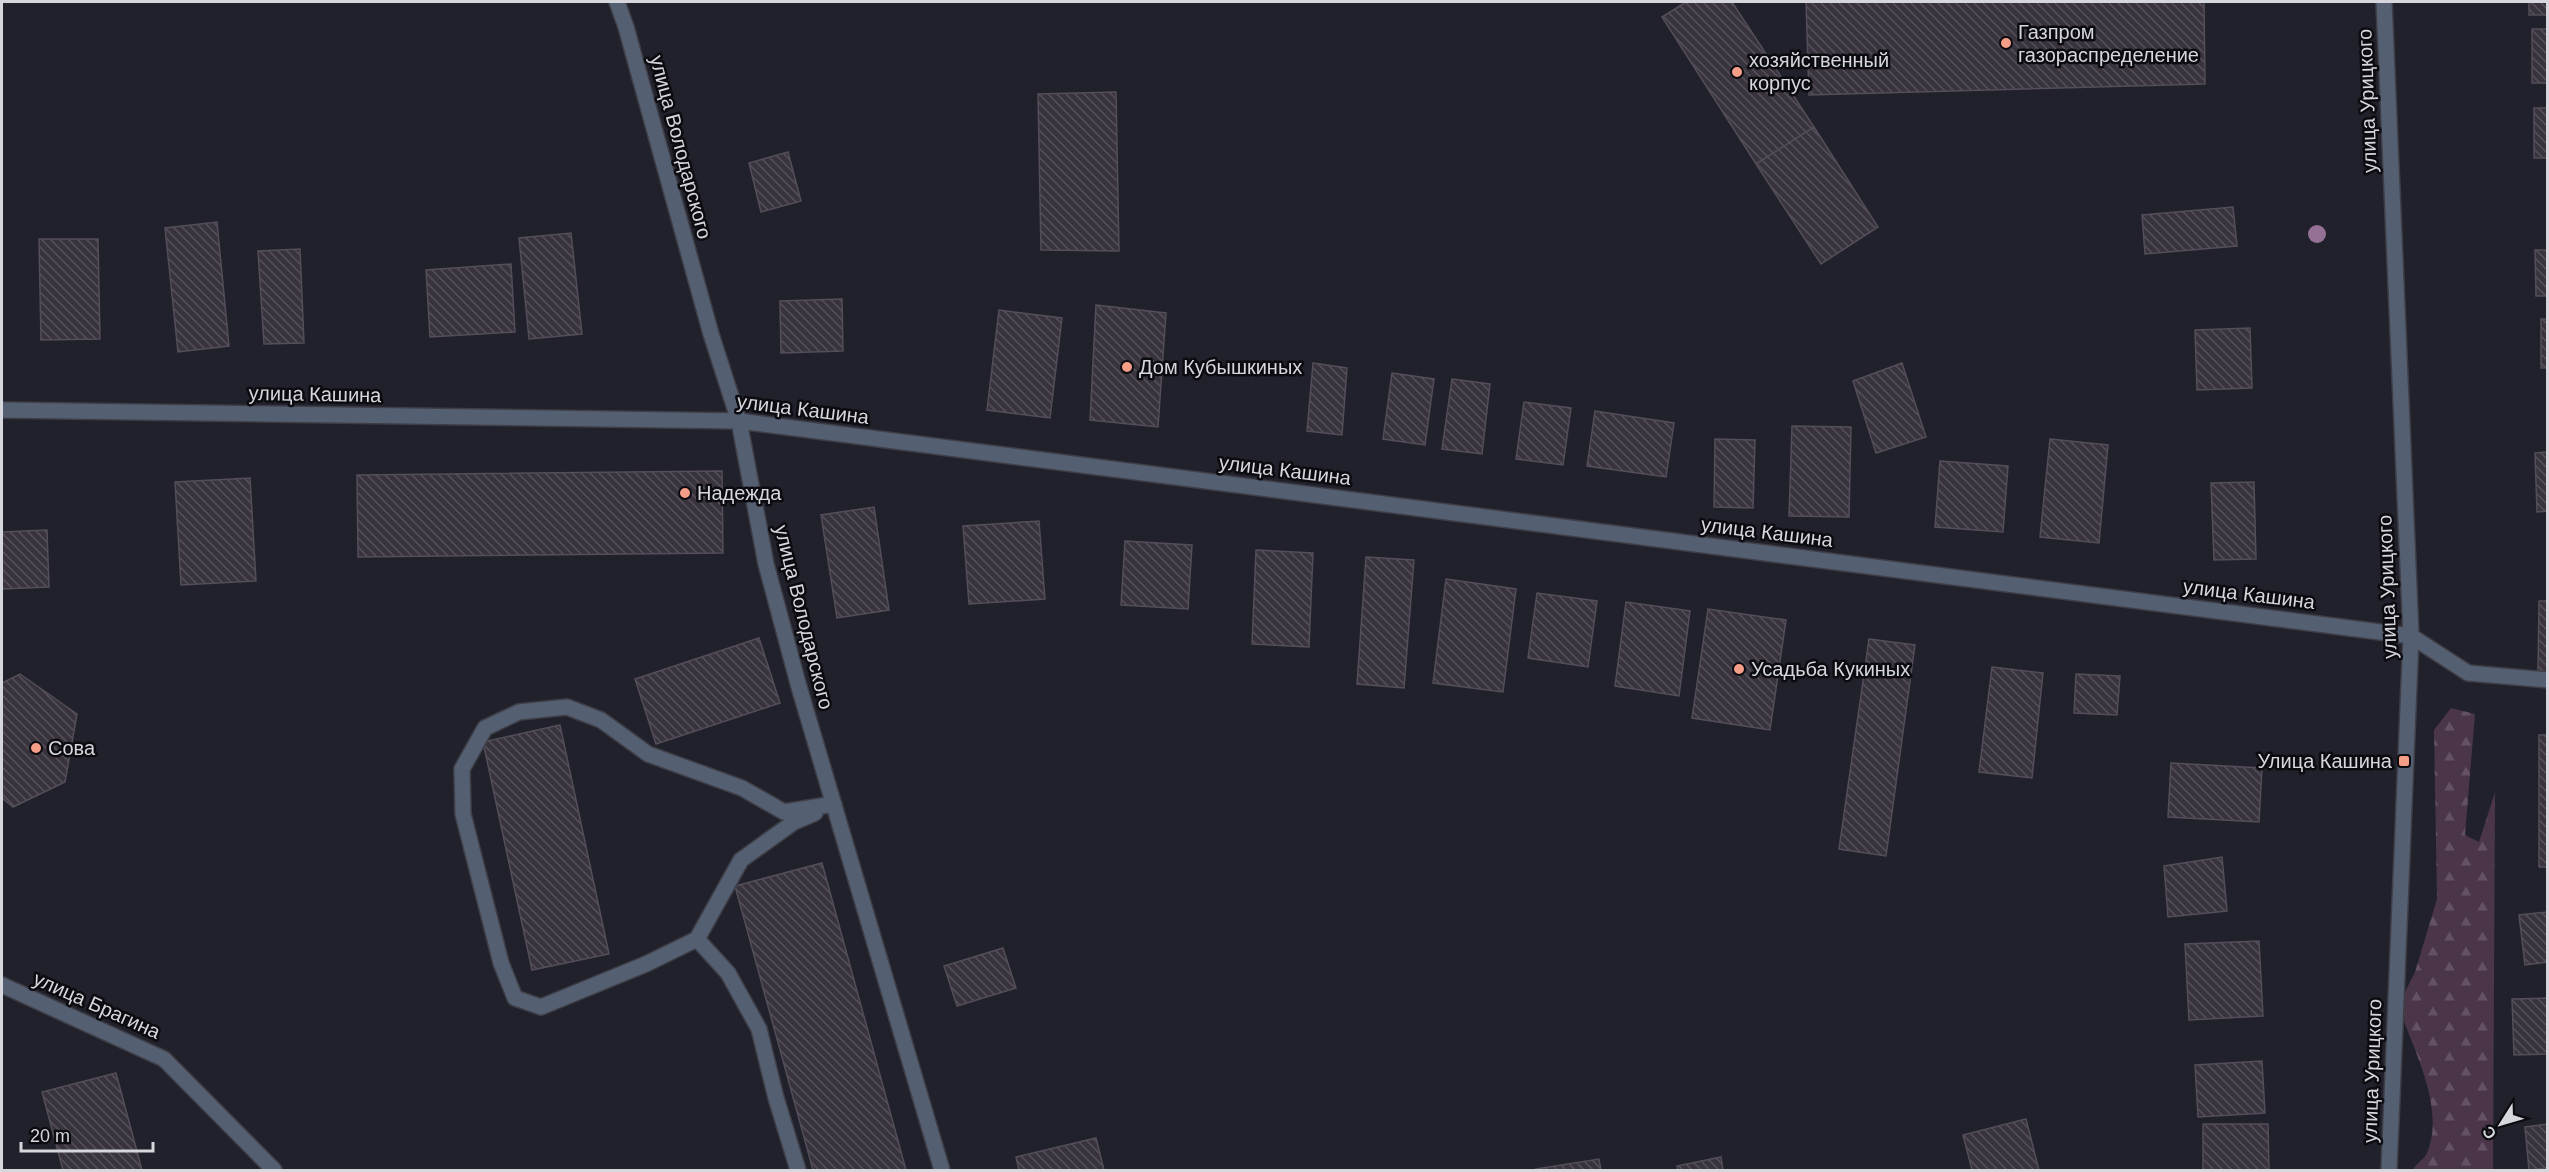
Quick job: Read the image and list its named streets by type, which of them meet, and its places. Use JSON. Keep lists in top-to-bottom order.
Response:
{
  "streets": {
    "street": [
      "улица Урицкого",
      "улица Володарского",
      "улица Кашина",
      "улица Брагина"
    ]
  },
  "crossings": [
    ["улица Урицкого", "улица Кашина"],
    ["улица Володарского", "улица Кашина"]
  ],
  "places": {
    "other": [
      "Газпром газораспределение",
      "хозяйственный корпус",
      "Дом Кубышкиных",
      "Надежда",
      "Усадьба Кукиных",
      "Сова"
    ],
    "transit": ["Улица Кашина"]
  },
  "scale_bar": "20 m",
  "north": "bottom left"
}
